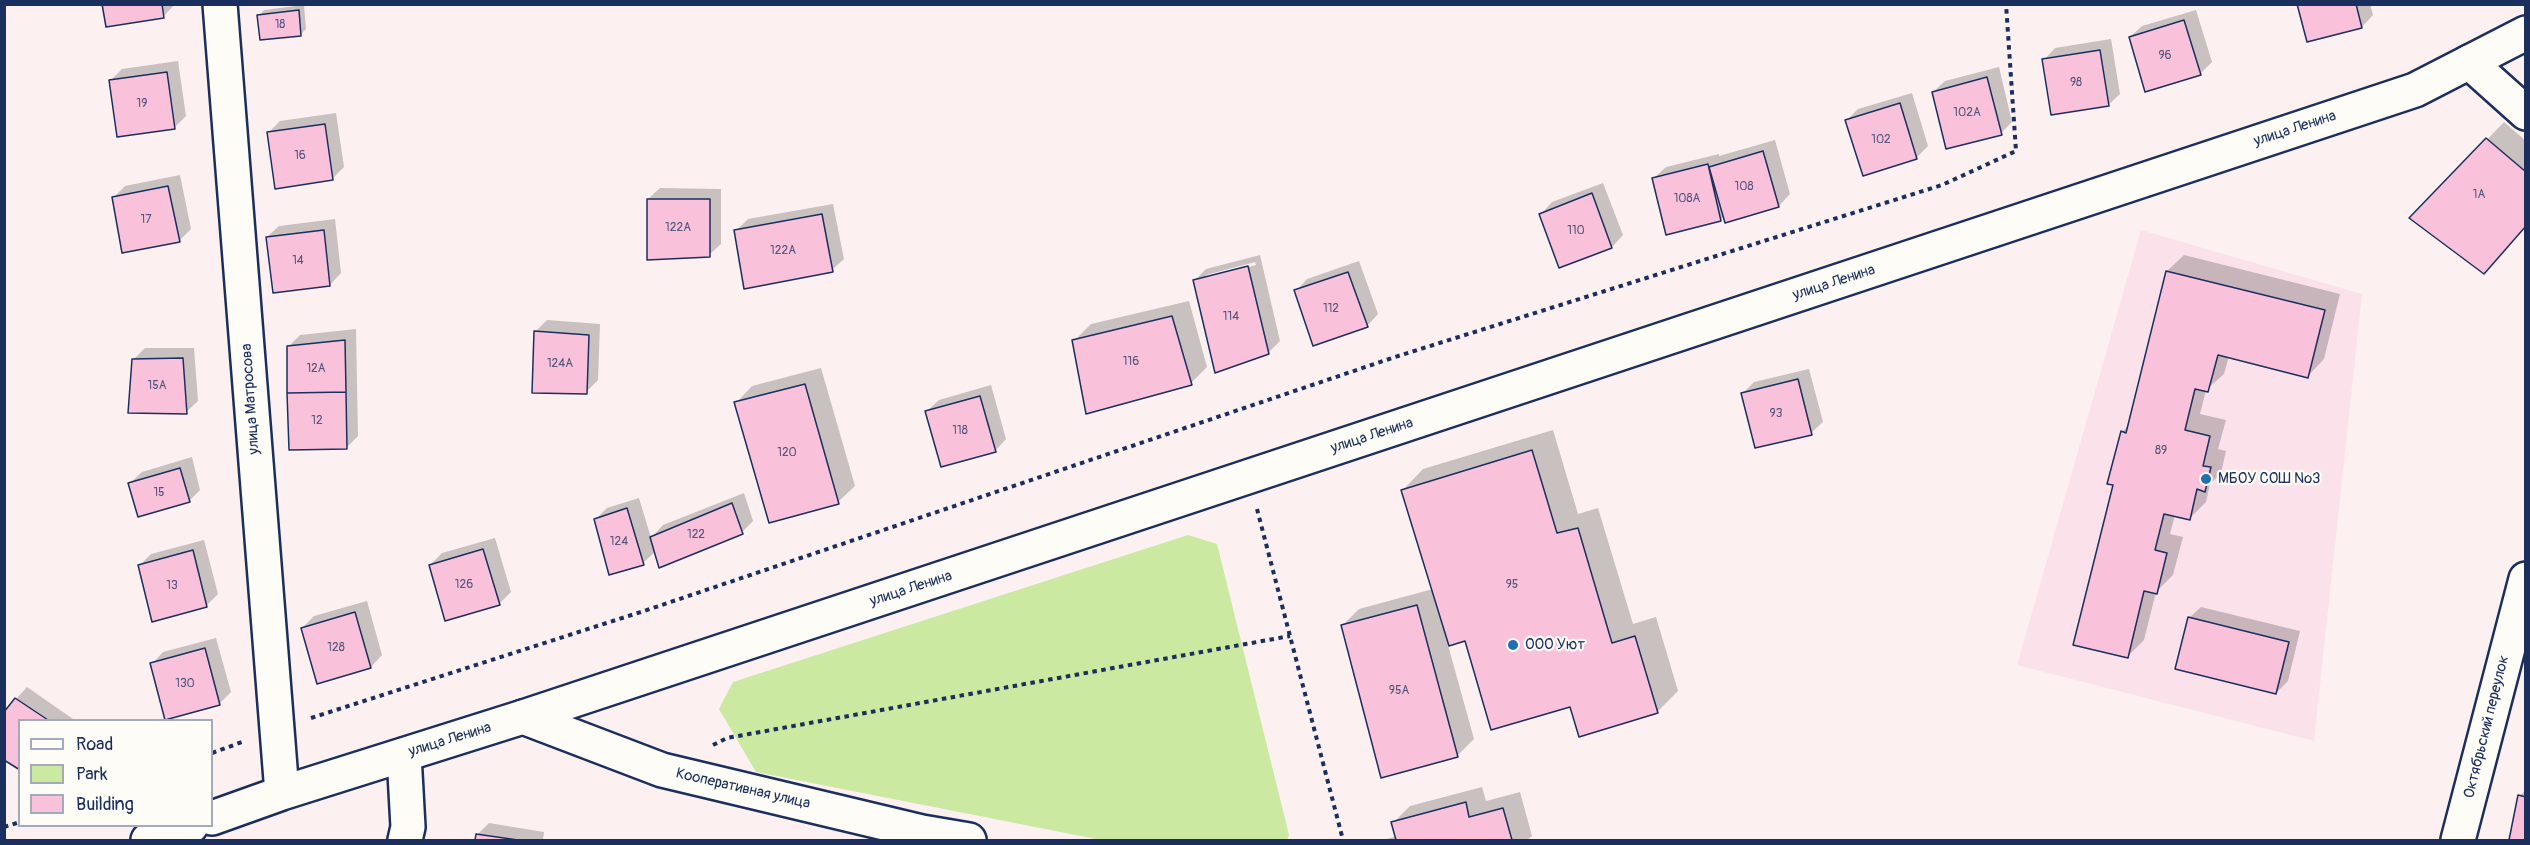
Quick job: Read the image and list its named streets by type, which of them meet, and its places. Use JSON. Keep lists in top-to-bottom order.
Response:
{
  "streets": {
    "street": [
      "улица Ленина",
      "улица Матросова",
      "Октябрьский переулок",
      "Кооперативная улица"
    ]
  },
  "crossings": [
    ["улица Ленина", "улица Матросова"],
    ["улица Ленина", "Кооперативная улица"]
  ],
  "places": ["МБОУ СОШ №3", "ООО Уют"],
  "house_numbers": [
    "18",
    "96",
    "98",
    "19",
    "102А",
    "102",
    "16",
    "108",
    "1А",
    "108А",
    "17",
    "122А",
    "110",
    "122А",
    "14",
    "112",
    "114",
    "116",
    "124А",
    "12А",
    "15А",
    "93",
    "12",
    "118",
    "89",
    "120",
    "15",
    "122",
    "124",
    "126",
    "95",
    "13",
    "128",
    "130",
    "95А"
  ],
  "legend": ["Road", "Park", "Building"]
}
